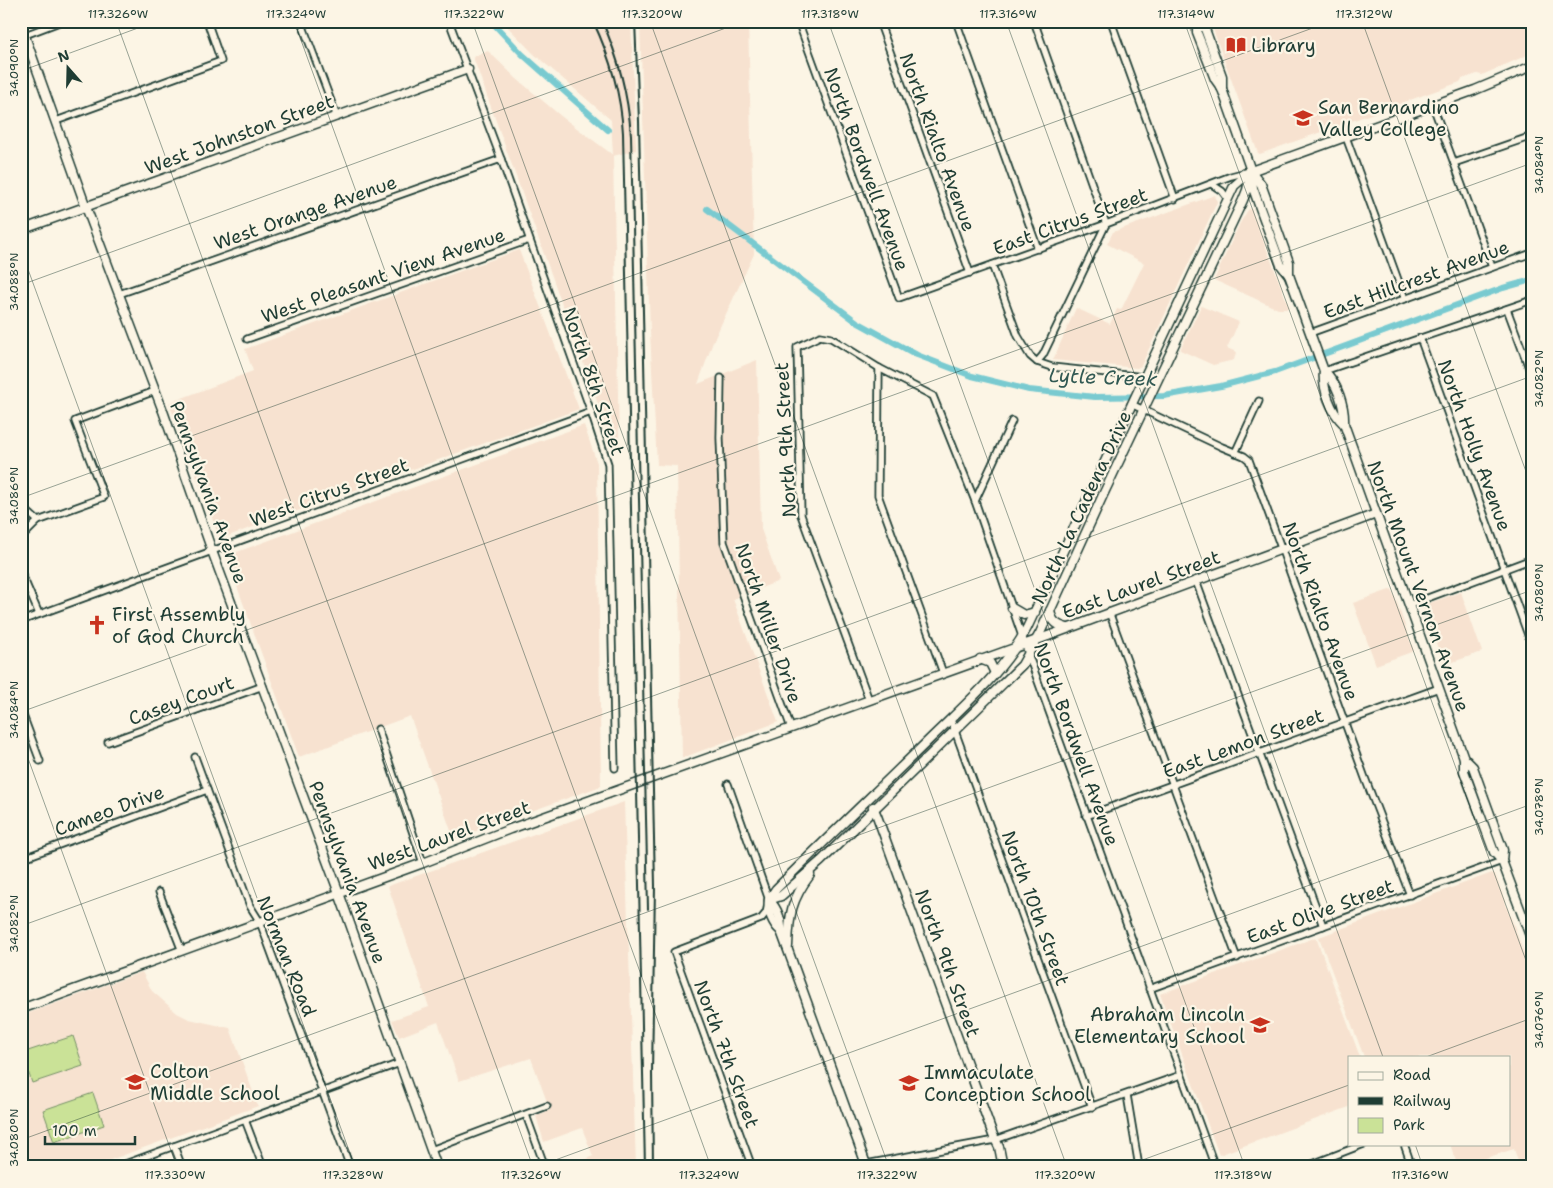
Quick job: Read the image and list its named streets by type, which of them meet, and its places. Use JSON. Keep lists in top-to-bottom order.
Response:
{
  "streets": {
    "street": [
      "West Johnston Street",
      "North Rialto Avenue",
      "North Bordwell Avenue",
      "West Orange Avenue",
      "East Citrus Street",
      "West Pleasant View Avenue",
      "East Hillcrest Avenue",
      "North 8th Street",
      "North 9th Street",
      "North Holly Avenue",
      "Pennsylvania Avenue",
      "West Citrus Street",
      "North La Cadena Drive",
      "East Laurel Street",
      "North Mount Vernon Avenue",
      "North Miller Drive",
      "Casey Court",
      "East Lemon Street",
      "Cameo Drive",
      "West Laurel Street",
      "North 10th Street",
      "East Olive Street",
      "Norman Road",
      "North 7th Street"
    ]
  },
  "crossings": [
    ["West Johnston Street", "North 8th Street"],
    ["West Johnston Street", "Pennsylvania Avenue"],
    ["North Rialto Avenue", "East Citrus Street"],
    ["North Rialto Avenue", "North La Cadena Drive"],
    ["North Rialto Avenue", "East Laurel Street"],
    ["North Rialto Avenue", "East Lemon Street"],
    ["North Rialto Avenue", "East Olive Street"],
    ["North Bordwell Avenue", "East Citrus Street"],
    ["North Bordwell Avenue", "North 9th Street"],
    ["North Bordwell Avenue", "North La Cadena Drive"],
    ["North Bordwell Avenue", "East Laurel Street"],
    ["North Bordwell Avenue", "East Lemon Street"],
    ["North Bordwell Avenue", "East Olive Street"],
    ["West Orange Avenue", "North 8th Street"],
    ["West Orange Avenue", "Pennsylvania Avenue"],
    ["East Citrus Street", "North La Cadena Drive"],
    ["East Citrus Street", "North Mount Vernon Avenue"],
    ["West Pleasant View Avenue", "North 8th Street"],
    ["East Hillcrest Avenue", "North Mount Vernon Avenue"],
    ["North 8th Street", "West Citrus Street"],
    ["North 9th Street", "North La Cadena Drive"],
    ["North 9th Street", "East Laurel Street"],
    ["Pennsylvania Avenue", "West Citrus Street"],
    ["Pennsylvania Avenue", "Casey Court"],
    ["Pennsylvania Avenue", "West Laurel Street"],
    ["North La Cadena Drive", "East Laurel Street"],
    ["North La Cadena Drive", "North Mount Vernon Avenue"],
    ["North La Cadena Drive", "North 10th Street"],
    ["East Laurel Street", "North Mount Vernon Avenue"],
    ["East Laurel Street", "North Miller Drive"],
    ["East Laurel Street", "West Laurel Street"],
    ["North Mount Vernon Avenue", "East Lemon Street"],
    ["North Mount Vernon Avenue", "East Olive Street"],
    ["Cameo Drive", "Norman Road"],
    ["West Laurel Street", "Norman Road"]
  ],
  "water": ["Lytle Creek"],
  "places": {
    "library": ["Library"],
    "school or university": [
      "San Bernardino Valley College",
      "Abraham Lincoln Elementary School",
      "Colton Middle School",
      "Immaculate Conception School"
    ],
    "church": ["First Assembly of God Church"]
  },
  "legend": ["Road", "Railway", "Park"],
  "scale_bar": "100 m",
  "north": "top",
  "coordinates": [
    "117.326°W",
    "117.324°W",
    "117.322°W",
    "117.320°W",
    "117.318°W",
    "117.316°W",
    "117.314°W",
    "117.312°W",
    "34.090°N",
    "34.084°N",
    "34.088°N",
    "34.082°N",
    "34.086°N",
    "34.080°N",
    "34.078°N",
    "34.076°N",
    "117.330°W",
    "117.328°W"
  ]
}
